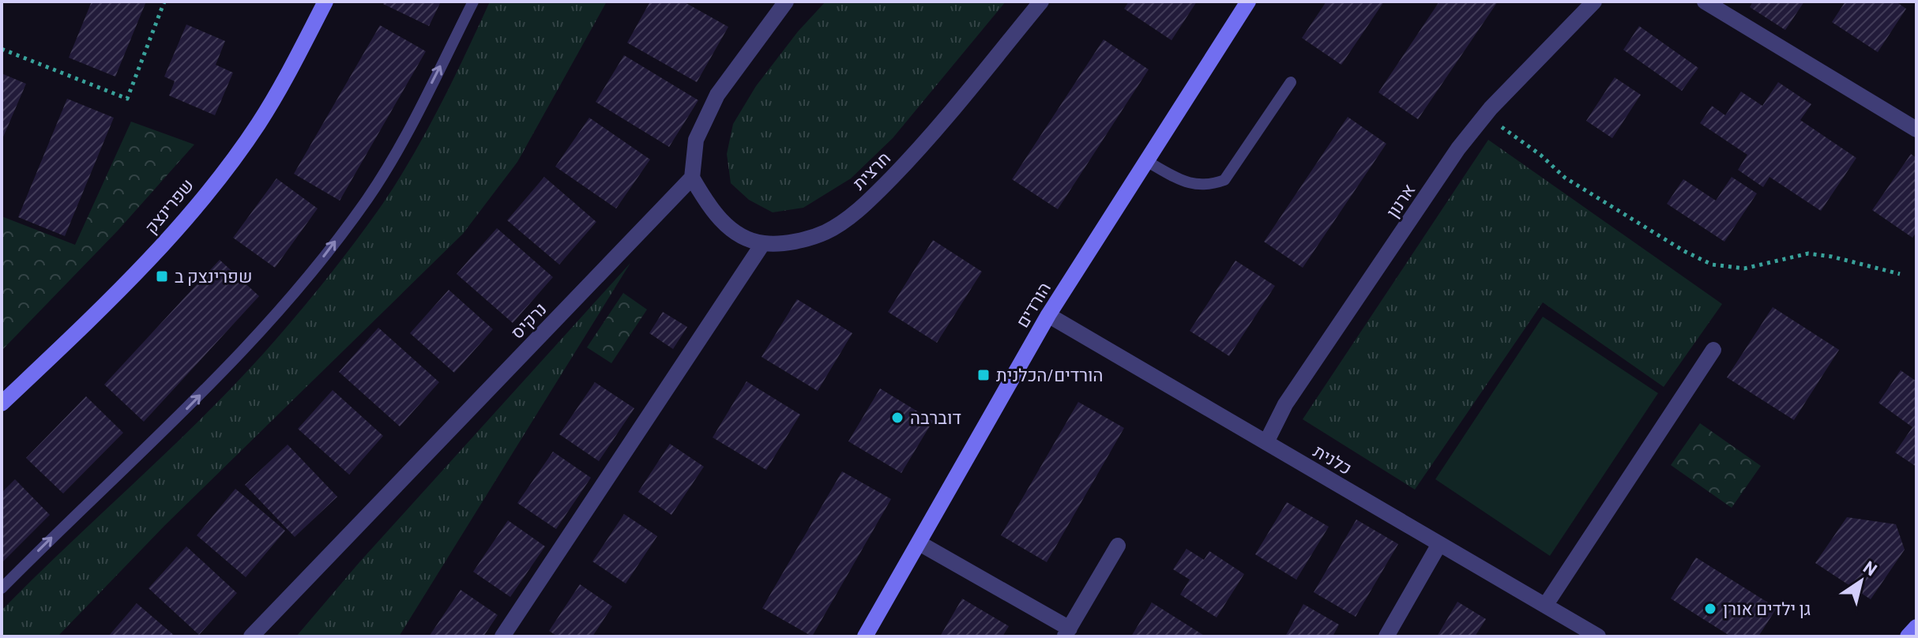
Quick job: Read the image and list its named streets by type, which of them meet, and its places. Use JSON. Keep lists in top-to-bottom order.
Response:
{
  "streets": {
    "street": [
      "חרצית",
      "ארנון",
      "שפרינצק",
      "הורדים",
      "נרקיס",
      "כלנית"
    ]
  },
  "crossings": [
    ["חרצית", "נרקיס"],
    ["ארנון", "כלנית"],
    ["הורדים", "כלנית"]
  ],
  "places": {
    "transit": ["שפרינצק ב", "הורדים/הכלנית"],
    "other": ["דוברבה", "גן ילדים אורן"]
  },
  "north": "top right"
}
